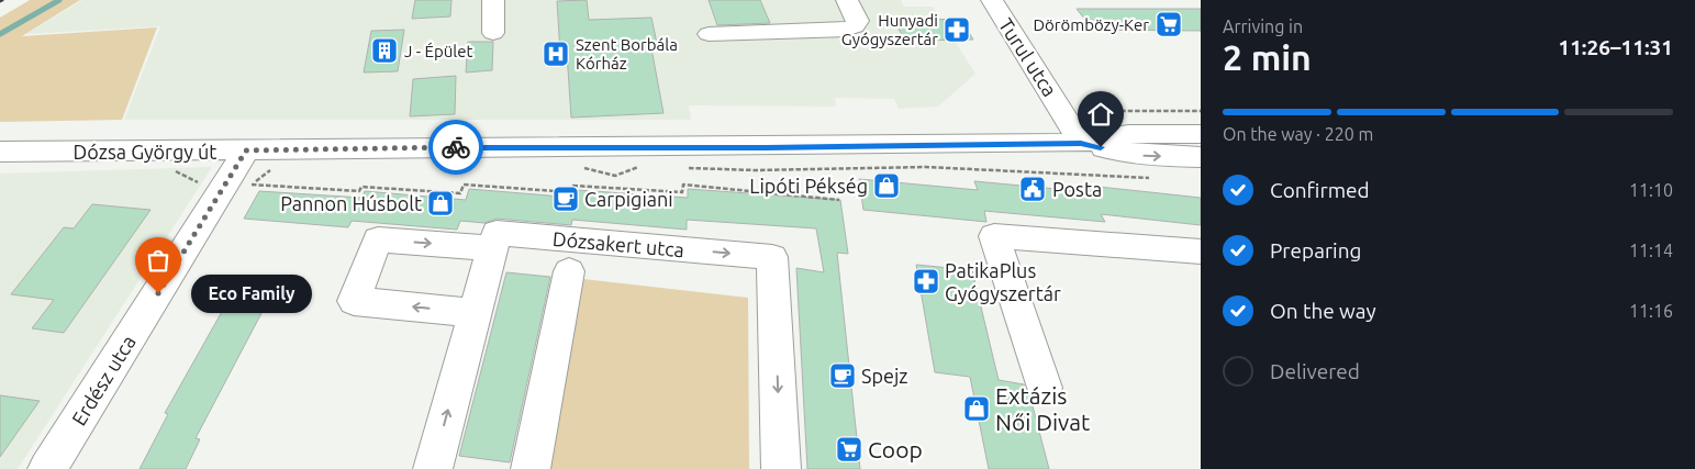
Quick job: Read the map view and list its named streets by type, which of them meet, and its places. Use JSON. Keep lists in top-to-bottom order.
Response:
{
  "streets": {
    "street": [
      "Turul utca",
      "Dózsa György út",
      "Dózsakert utca",
      "Erdész utca"
    ]
  },
  "crossings": [
    ["Turul utca", "Dózsa György út"],
    ["Dózsa György út", "Erdész utca"]
  ],
  "places": {
    "supermarket": ["Dörömbözy-Ker", "Coop"],
    "pharmacy": ["Hunyadi Gyógyszertár", "PatikaPlus Gyógyszertár"],
    "building": ["J - Épület"],
    "hospital": ["Szent Borbála Kórház"],
    "shop": ["Lipóti Pékség", "Pannon Húsbolt", "Extázis Női Divat"],
    "public building": ["Posta"],
    "cafe": ["Carpigiani", "Spejz"],
    "other": ["Eco Family"]
  },
  "page": {
    "heading": ["2 min", "Arriving in", "11:26–11:31"],
    "bar": "On the way · 220 m",
    "list": [
      ["Confirmed", "11:10"],
      ["Preparing", "11:14"],
      ["On the way", "11:16"],
      "Delivered"
    ],
    "bubble": "Eco Family"
  }
}
